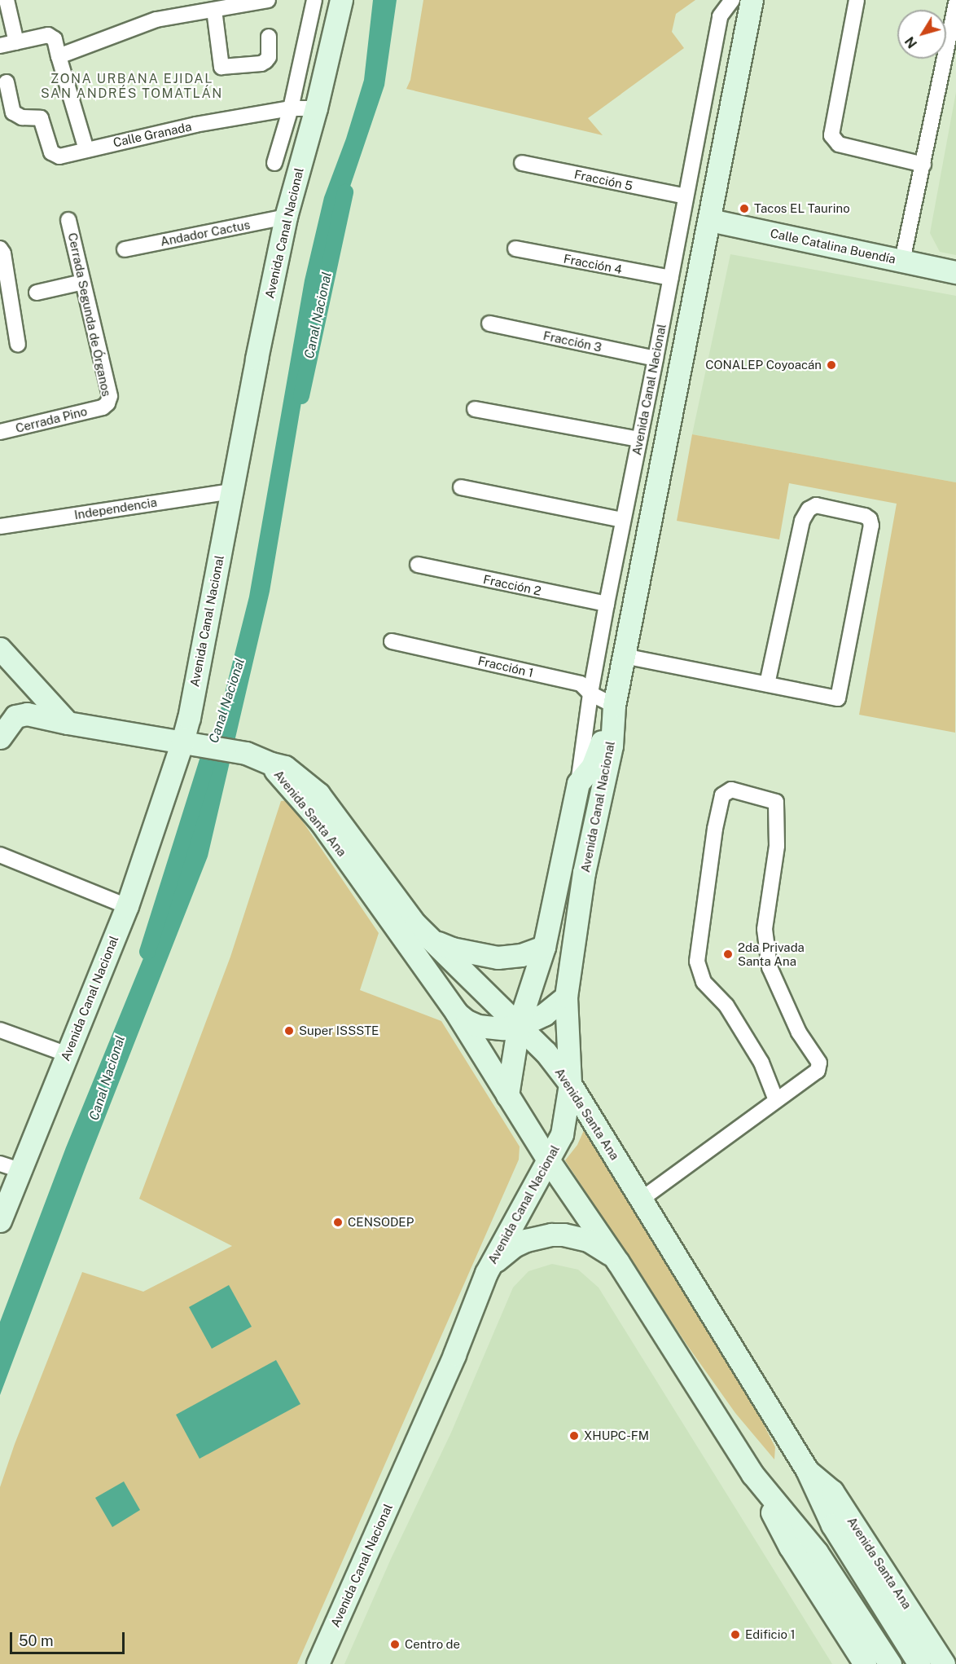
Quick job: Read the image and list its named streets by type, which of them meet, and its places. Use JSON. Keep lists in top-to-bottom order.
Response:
{
  "streets": {
    "street": [
      "Calle Granada",
      "Fracción 5",
      "Andador Cactus",
      "Avenida Canal Nacional",
      "Calle Catalina Buendía",
      "Fracción 4",
      "Cerrada Segunda de Órganos",
      "Fracción 3",
      "Cerrada Pino",
      "Independencia",
      "Fracción 2",
      "Fracción 1",
      "Avenida Santa Ana"
    ]
  },
  "crossings": [
    ["Calle Granada", "Avenida Canal Nacional"],
    ["Fracción 5", "Avenida Canal Nacional"],
    ["Andador Cactus", "Avenida Canal Nacional"],
    ["Avenida Canal Nacional", "Calle Catalina Buendía"],
    ["Avenida Canal Nacional", "Fracción 4"],
    ["Avenida Canal Nacional", "Fracción 3"],
    ["Avenida Canal Nacional", "Independencia"],
    ["Avenida Canal Nacional", "Fracción 2"],
    ["Avenida Canal Nacional", "Fracción 1"],
    ["Avenida Canal Nacional", "Avenida Santa Ana"],
    ["Cerrada Segunda de Órganos", "Cerrada Pino"]
  ],
  "districts": ["ZONA URBANA EJIDAL SAN ANDRÉS TOMATLÁN"],
  "water": ["Canal Nacional"],
  "places": [
    "Tacos EL Taurino",
    "CONALEP Coyoacán",
    "2da Privada Santa Ana",
    "Super ISSSTE",
    "CENSODEP",
    "XHUPC-FM",
    "Edificio 1",
    "Centro de"
  ],
  "scale_bar": "50 m",
  "north": "bottom left"
}
